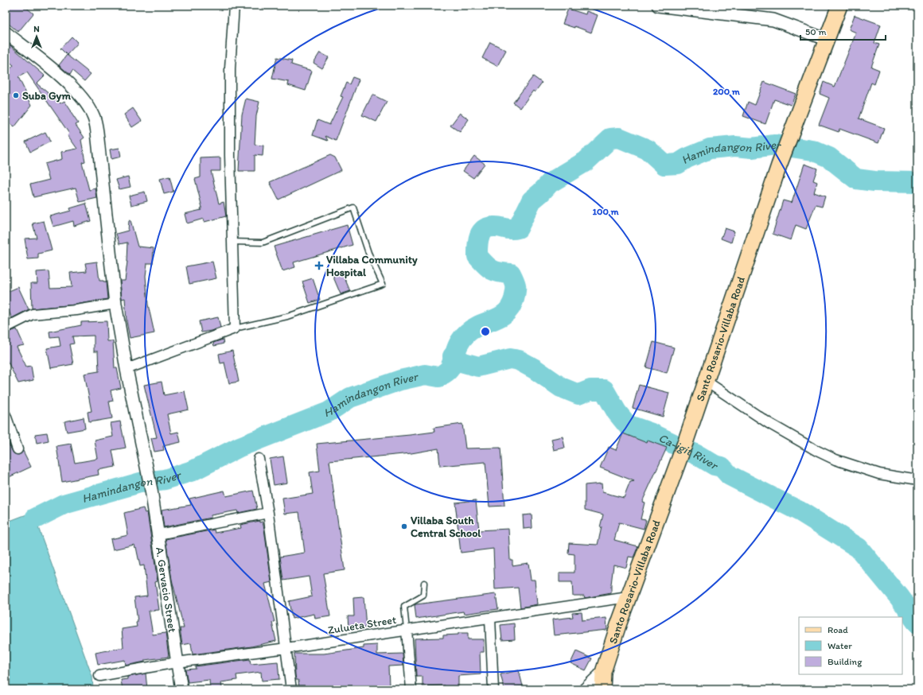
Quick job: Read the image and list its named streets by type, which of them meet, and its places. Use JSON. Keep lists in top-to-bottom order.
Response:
{
  "streets": {
    "main road": ["Santo Rosario-Villaba Road"],
    "street": ["A. Gervacio Street", "Zulueta Street"]
  },
  "crossings": [
    ["Santo Rosario-Villaba Road", "Zulueta Street"],
    ["A. Gervacio Street", "Zulueta Street"]
  ],
  "water": ["Hamindangon River", "Ca-igit River"],
  "places": {
    "other": ["Suba Gym", "Villaba South Central School"],
    "health": ["Villaba Community Hospital"]
  },
  "legend": ["Road", "Water", "Building"],
  "scale_bar": "50 m",
  "north": "top",
  "rings": ["200 m", "100 m"]
}
